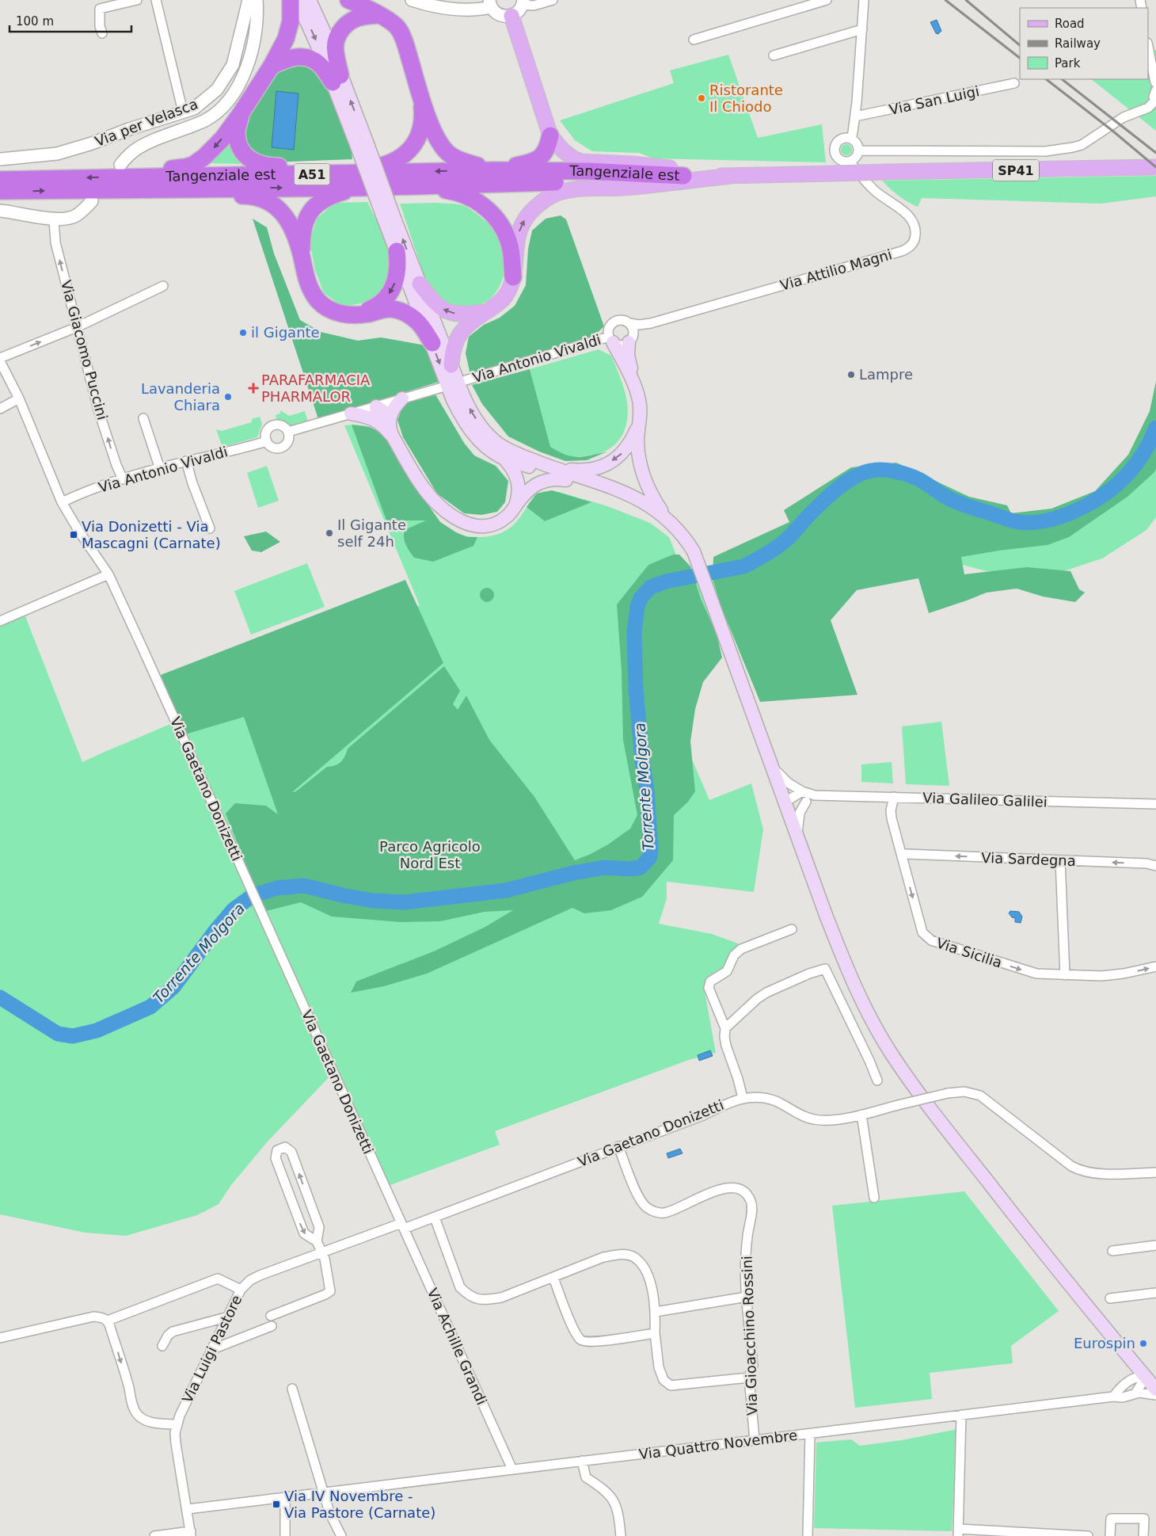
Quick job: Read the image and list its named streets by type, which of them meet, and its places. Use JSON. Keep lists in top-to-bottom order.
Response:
{
  "streets": {
    "highway": ["Tangenziale est", "A51"],
    "main road": ["SP41"],
    "street": [
      "Via San Luigi",
      "Via per Velasca",
      "Via Attilio Magni",
      "Via Giacomo Puccini",
      "Via Antonio Vivaldi",
      "Via Gaetano Donizetti",
      "Via Galileo Galilei",
      "Via Sardegna",
      "Via Sicilia",
      "Via Gioacchino Rossini",
      "Via Achille Grandi",
      "Via Luigi Pastore",
      "Via Quattro Novembre"
    ]
  },
  "crossings": [
    ["SP41", "Tangenziale est"],
    ["Via Attilio Magni", "Via Antonio Vivaldi"],
    ["Via Giacomo Puccini", "Via Antonio Vivaldi"],
    ["Via Antonio Vivaldi", "Via Gaetano Donizetti"],
    ["Via Gaetano Donizetti", "Via Gioacchino Rossini"],
    ["Via Gaetano Donizetti", "Via Achille Grandi"],
    ["Via Gaetano Donizetti", "Via Luigi Pastore"],
    ["Via Galileo Galilei", "Via Sicilia"],
    ["Via Sardegna", "Via Sicilia"],
    ["Via Gioacchino Rossini", "Via Quattro Novembre"],
    ["Via Achille Grandi", "Via Luigi Pastore"],
    ["Via Achille Grandi", "Via Quattro Novembre"],
    ["Via Luigi Pastore", "Via Quattro Novembre"]
  ],
  "one_way": ["Via Giacomo Puccini", "Via Sardegna", "Via Sicilia"],
  "water": ["Torrente Molgora"],
  "parks": ["Parco Agricolo Nord Est"],
  "places": {
    "other": [
      "Ristorante Il Chiodo",
      "il Gigante",
      "Lampre",
      "Lavanderia Chiara",
      "Il Gigante self 24h",
      "Eurospin"
    ],
    "health": ["PARAFARMACIA PHARMALOR"],
    "transit": ["Via Donizetti - Via Mascagni (Carnate)", "Via IV Novembre - Via Pastore (Carnate)"]
  },
  "legend": ["Road", "Railway", "Park"],
  "scale_bar": "100 m"
}
